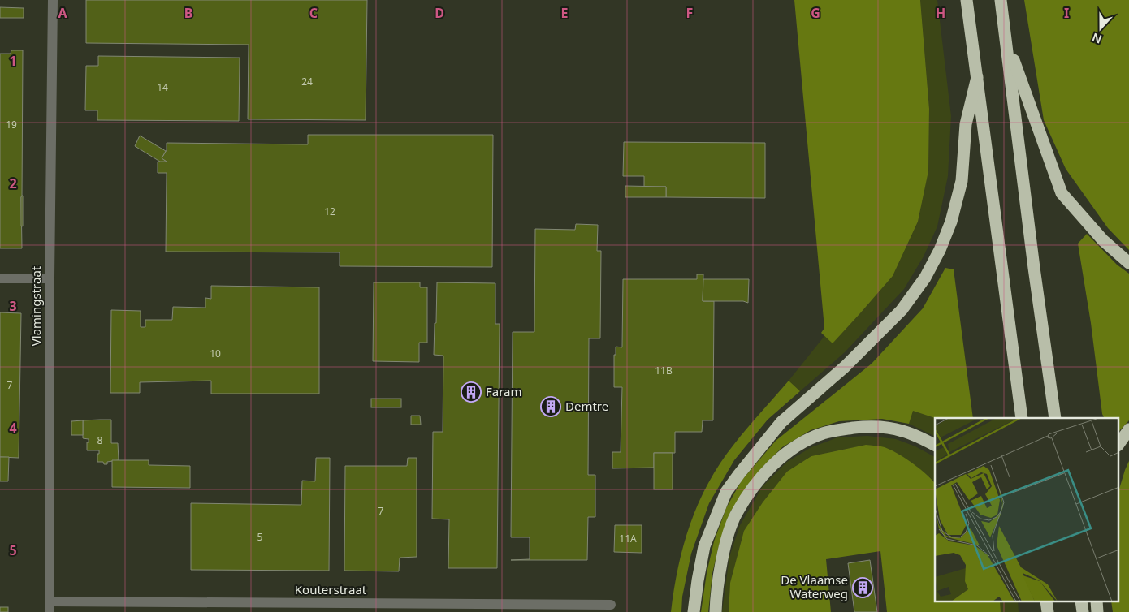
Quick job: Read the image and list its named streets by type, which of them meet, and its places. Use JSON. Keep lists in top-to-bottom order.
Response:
{
  "streets": {
    "street": ["Vlamingstraat", "Kouterstraat"]
  },
  "crossings": [
    ["Vlamingstraat", "Kouterstraat"]
  ],
  "places": {
    "building": ["Faram", "Demtre", "De Vlaamse Waterweg"]
  },
  "house_numbers": [
    "24",
    "14",
    "19",
    "12",
    "10",
    "11B",
    "7",
    "8",
    "7",
    "5",
    "11A"
  ],
  "north": "bottom",
  "grid": {
    "columns": [
      "A",
      "B",
      "C",
      "D",
      "E",
      "F",
      "G",
      "H",
      "I"
    ],
    "rows": [
      "1",
      "2",
      "3",
      "4",
      "5"
    ]
  }
}
